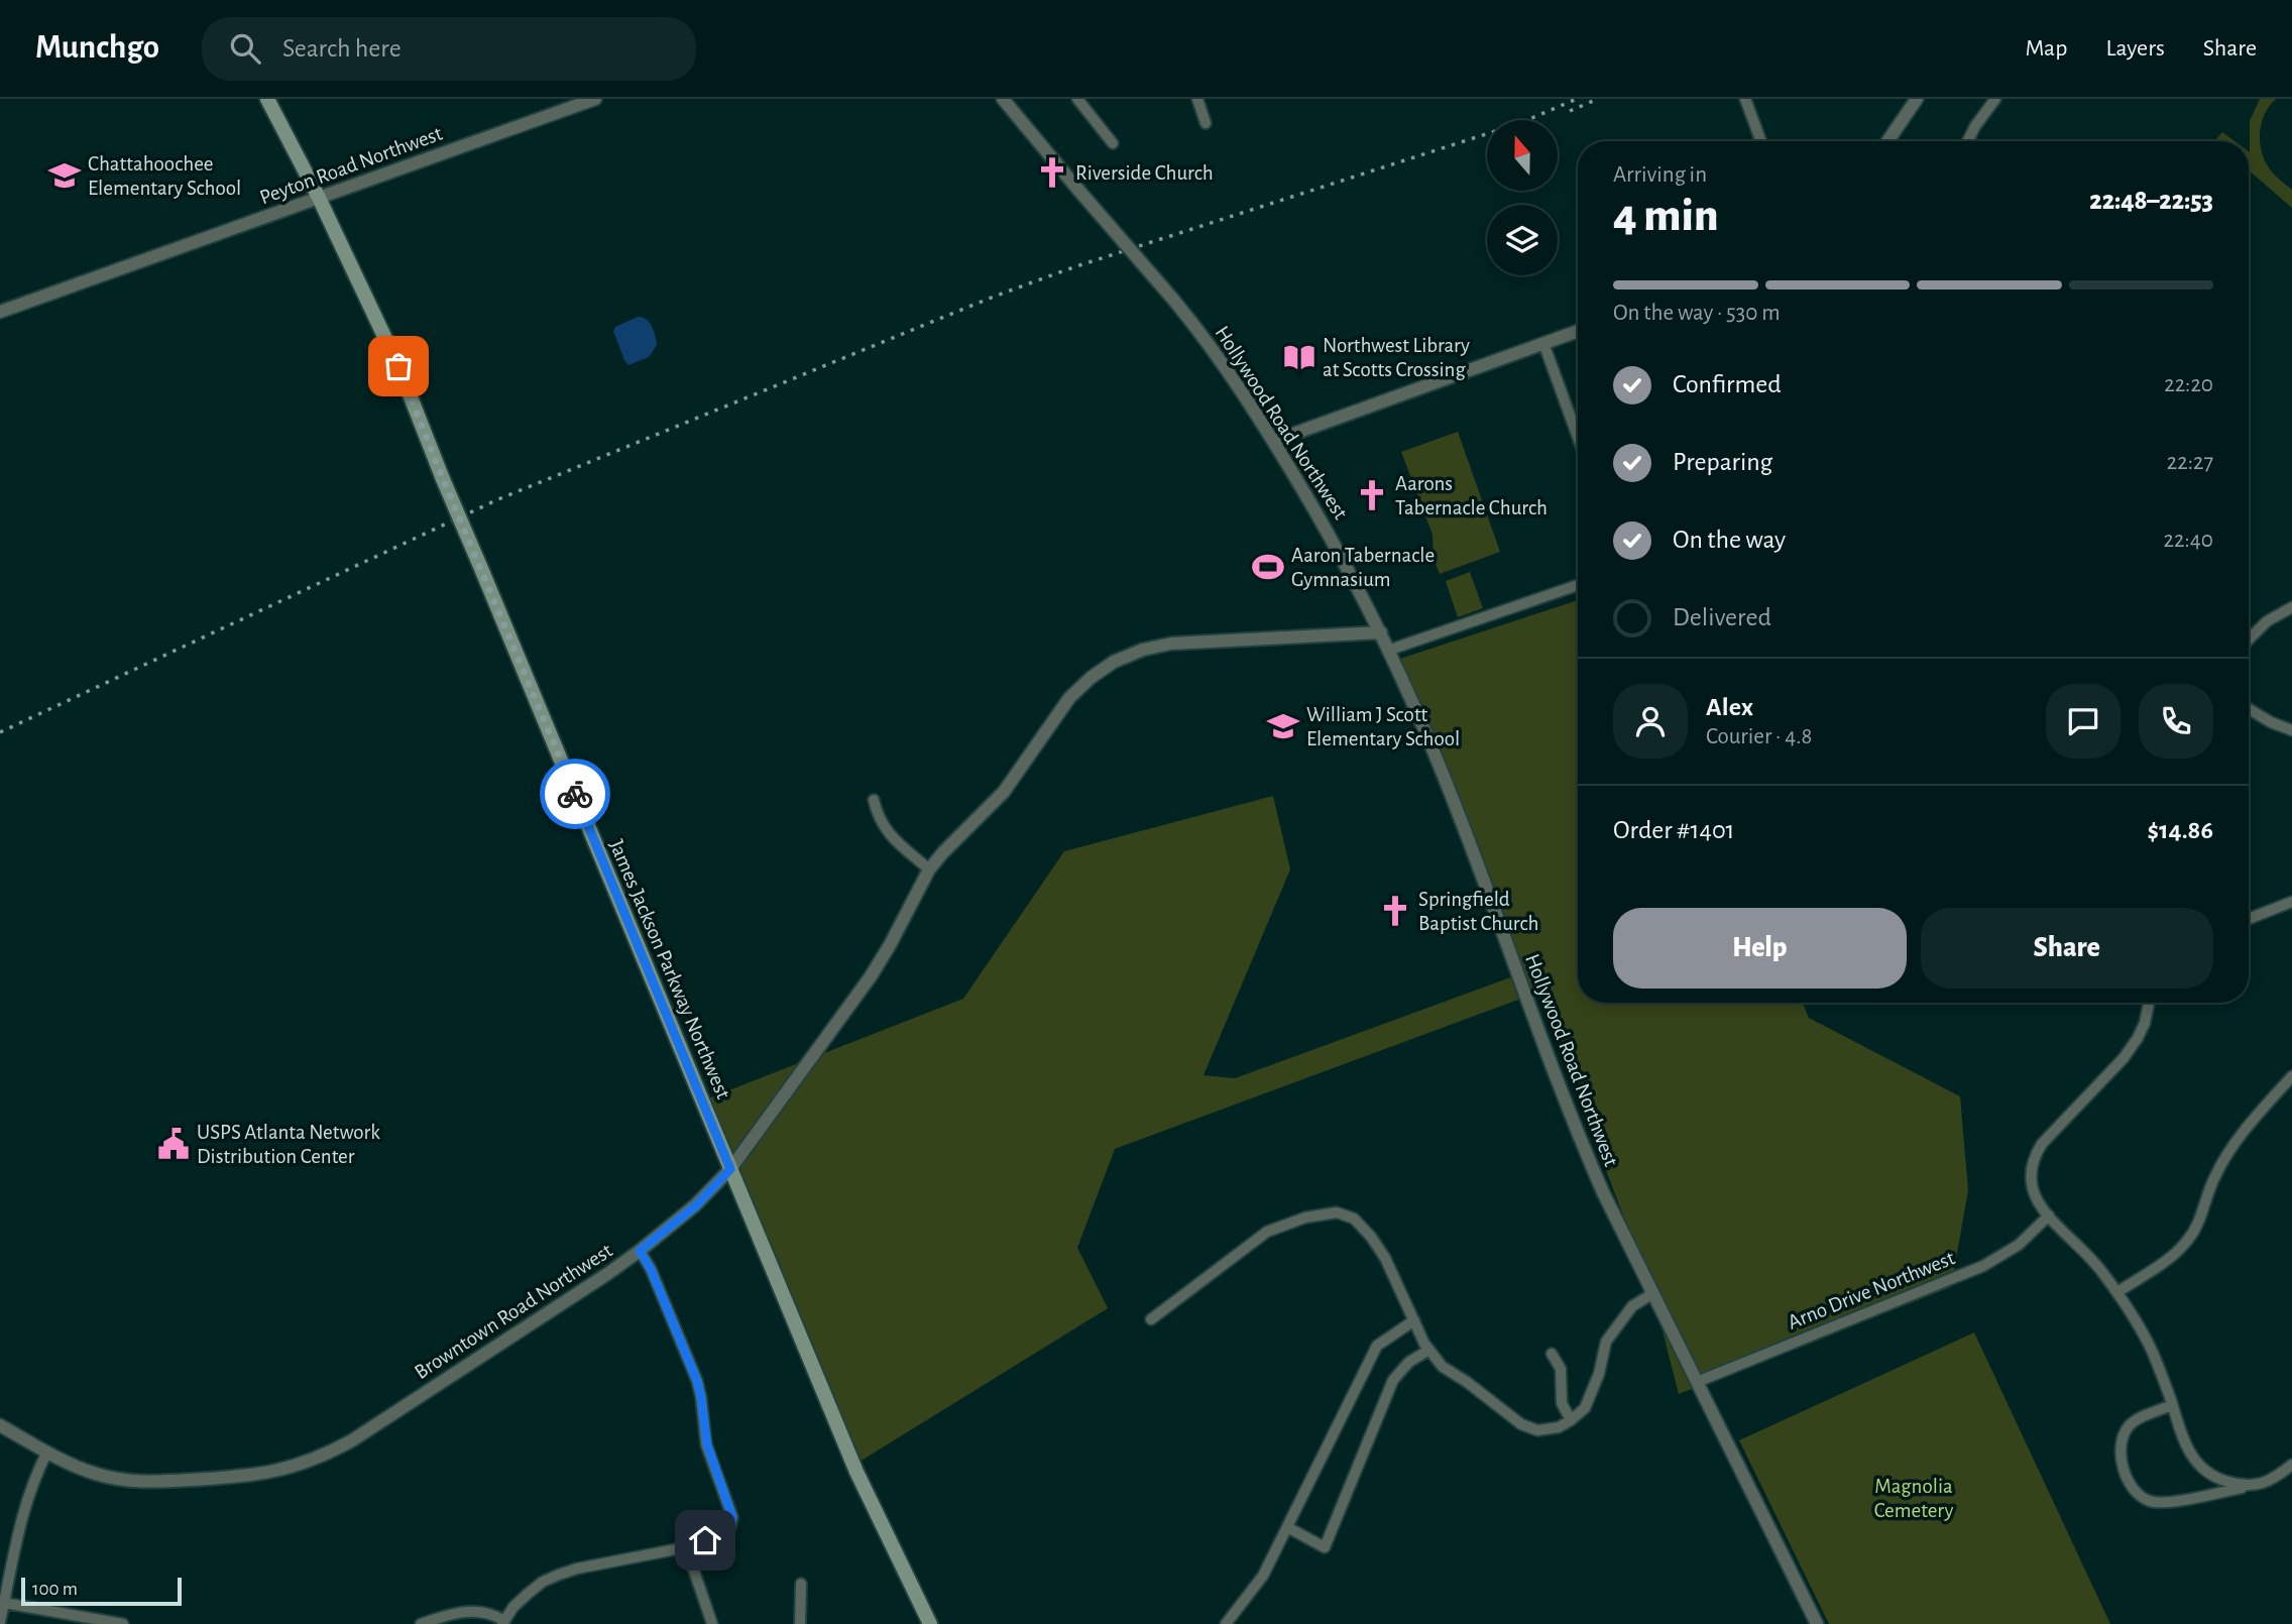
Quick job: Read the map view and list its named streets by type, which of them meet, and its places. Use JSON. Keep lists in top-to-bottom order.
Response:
{
  "streets": {
    "main road": ["James Jackson Parkway Northwest"],
    "street": [
      "Peyton Road Northwest",
      "Hollywood Road Northwest",
      "Arno Drive Northwest",
      "Browntown Road Northwest"
    ]
  },
  "crossings": [
    ["Peyton Road Northwest", "James Jackson Parkway Northwest"],
    ["Hollywood Road Northwest", "Arno Drive Northwest"],
    ["Hollywood Road Northwest", "Browntown Road Northwest"],
    ["James Jackson Parkway Northwest", "Browntown Road Northwest"]
  ],
  "parks": ["Magnolia Cemetery"],
  "places": {
    "church": ["Riverside Church", "Aarons Tabernacle Church", "Springfield Baptist Church"],
    "school or university": ["Chattahoochee Elementary School", "William J Scott Elementary School"],
    "library": ["Northwest Library at Scotts Crossing"],
    "sports": ["Aaron Tabernacle Gymnasium"],
    "public building": ["USPS Atlanta Network Distribution Center"]
  },
  "scale_bar": "100 m",
  "north": "top",
  "page": {
    "header": "Munchgo",
    "search": "Search here",
    "nav": ["Map", "Layers", "Share"],
    "heading": ["4 min", "Arriving in", "22:48–22:53"],
    "panel": [
      "Alex",
      "Courier · 4.8",
      "Order #1401",
      "$14.86"
    ],
    "bar": "On the way · 530 m",
    "list": [
      ["Confirmed", "22:20"],
      ["Preparing", "22:27"],
      ["On the way", "22:40"],
      "Delivered"
    ],
    "buttons": ["Help", "Share"],
    "scale": "100 m"
  }
}
